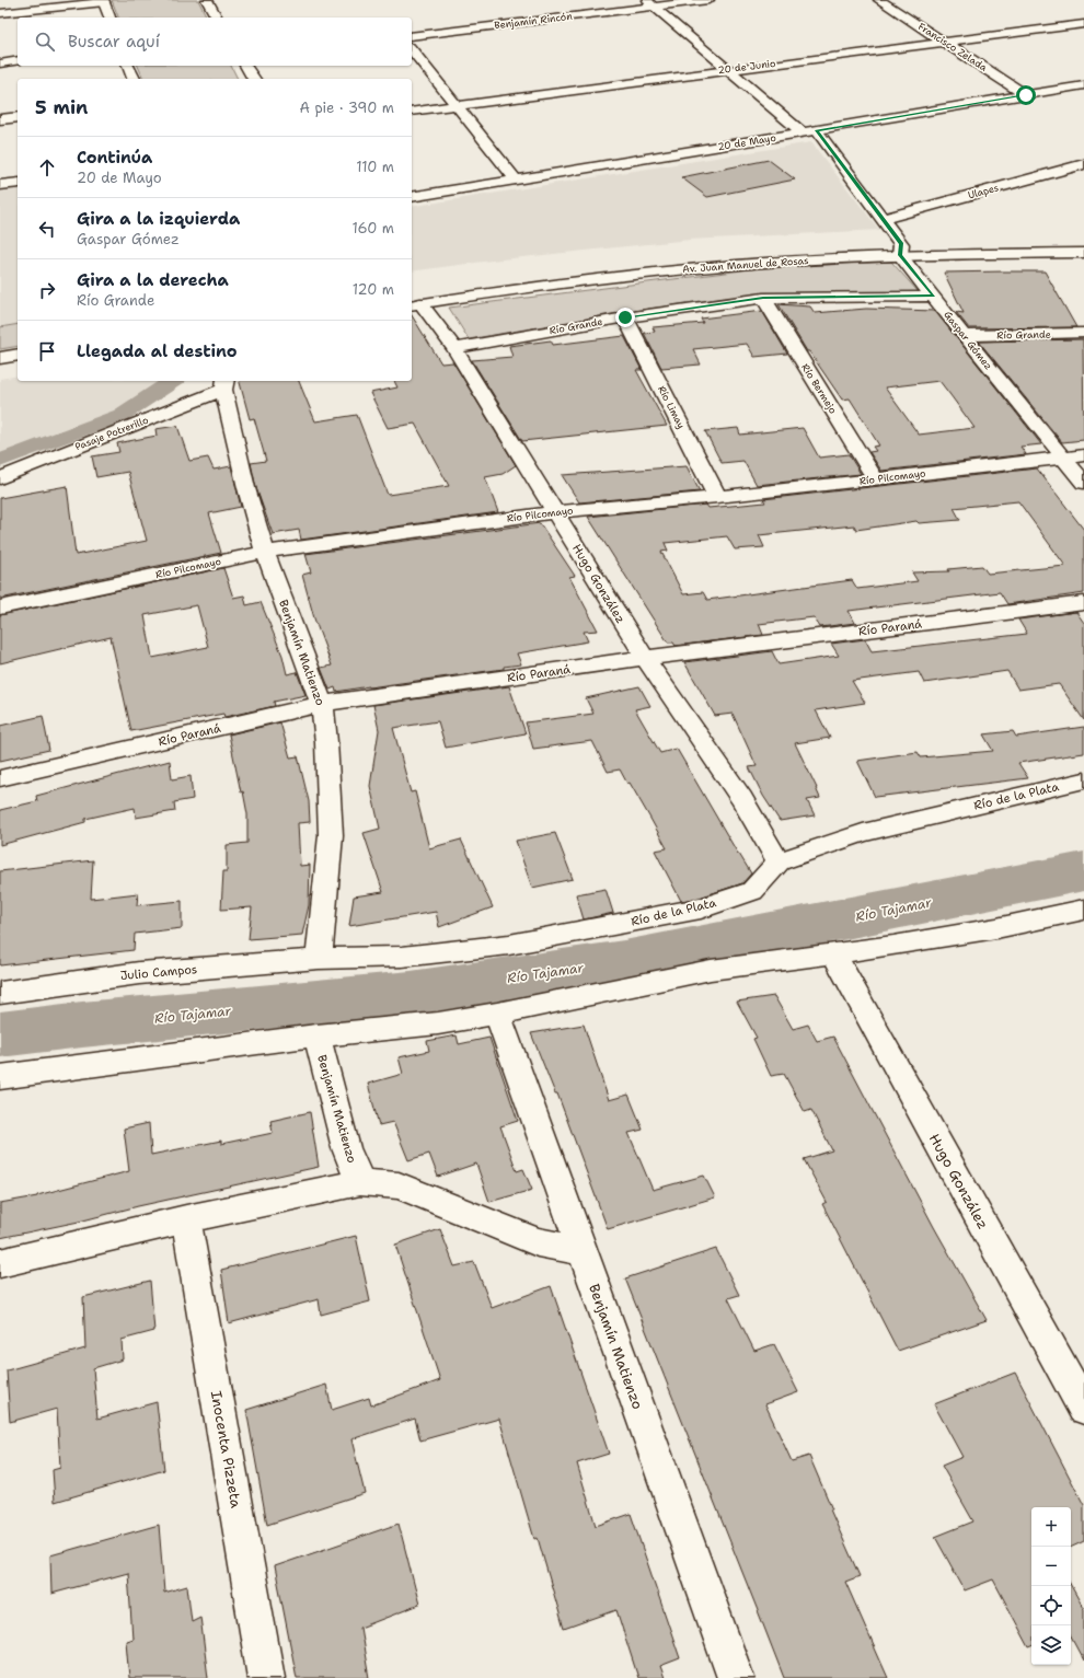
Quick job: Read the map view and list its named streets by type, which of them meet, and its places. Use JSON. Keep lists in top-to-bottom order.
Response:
{
  "streets": {
    "street": [
      "Benjamín Rincón",
      "Francisco Zelada",
      "20 de Junio",
      "20 de Mayo",
      "Ulapes",
      "Av. Juan Manuel de Rosas",
      "Río Grande",
      "Gaspar Gómez",
      "Río Bermejo",
      "Río Limay",
      "Pasaje Potrerillo",
      "Río Pilcomayo",
      "Hugo González",
      "Río Paraná",
      "Benjamín Matienzo",
      "Río de la Plata",
      "Julio Campos",
      "Inocenta Pizzeta"
    ]
  },
  "crossings": [
    ["Francisco Zelada", "20 de Junio"],
    ["Francisco Zelada", "20 de Mayo"],
    ["20 de Mayo", "Gaspar Gómez"],
    ["Ulapes", "Gaspar Gómez"],
    ["Av. Juan Manuel de Rosas", "Gaspar Gómez"],
    ["Av. Juan Manuel de Rosas", "Hugo González"],
    ["Río Grande", "Gaspar Gómez"],
    ["Río Grande", "Río Bermejo"],
    ["Río Grande", "Río Limay"],
    ["Río Grande", "Hugo González"],
    ["Gaspar Gómez", "Río Pilcomayo"],
    ["Río Bermejo", "Río Pilcomayo"],
    ["Río Limay", "Río Pilcomayo"],
    ["Pasaje Potrerillo", "Benjamín Matienzo"],
    ["Río Pilcomayo", "Hugo González"],
    ["Río Pilcomayo", "Benjamín Matienzo"],
    ["Hugo González", "Río Paraná"],
    ["Hugo González", "Río de la Plata"],
    ["Río Paraná", "Benjamín Matienzo"],
    ["Benjamín Matienzo", "Río de la Plata"],
    ["Benjamín Matienzo", "Julio Campos"],
    ["Río de la Plata", "Julio Campos"]
  ],
  "water": ["Río Tajamar"],
  "page": {
    "search": "Buscar aquí",
    "heading": ["5 min", "A pie · 390 m"],
    "list": [
      ["Continúa", "20 de Mayo", "110 m"],
      ["Gira a la izquierda", "Gaspar Gómez", "160 m"],
      ["Gira a la derecha", "Río Grande", "120 m"],
      "Llegada al destino"
    ],
    "map_buttons": ["+", "−"]
  }
}
